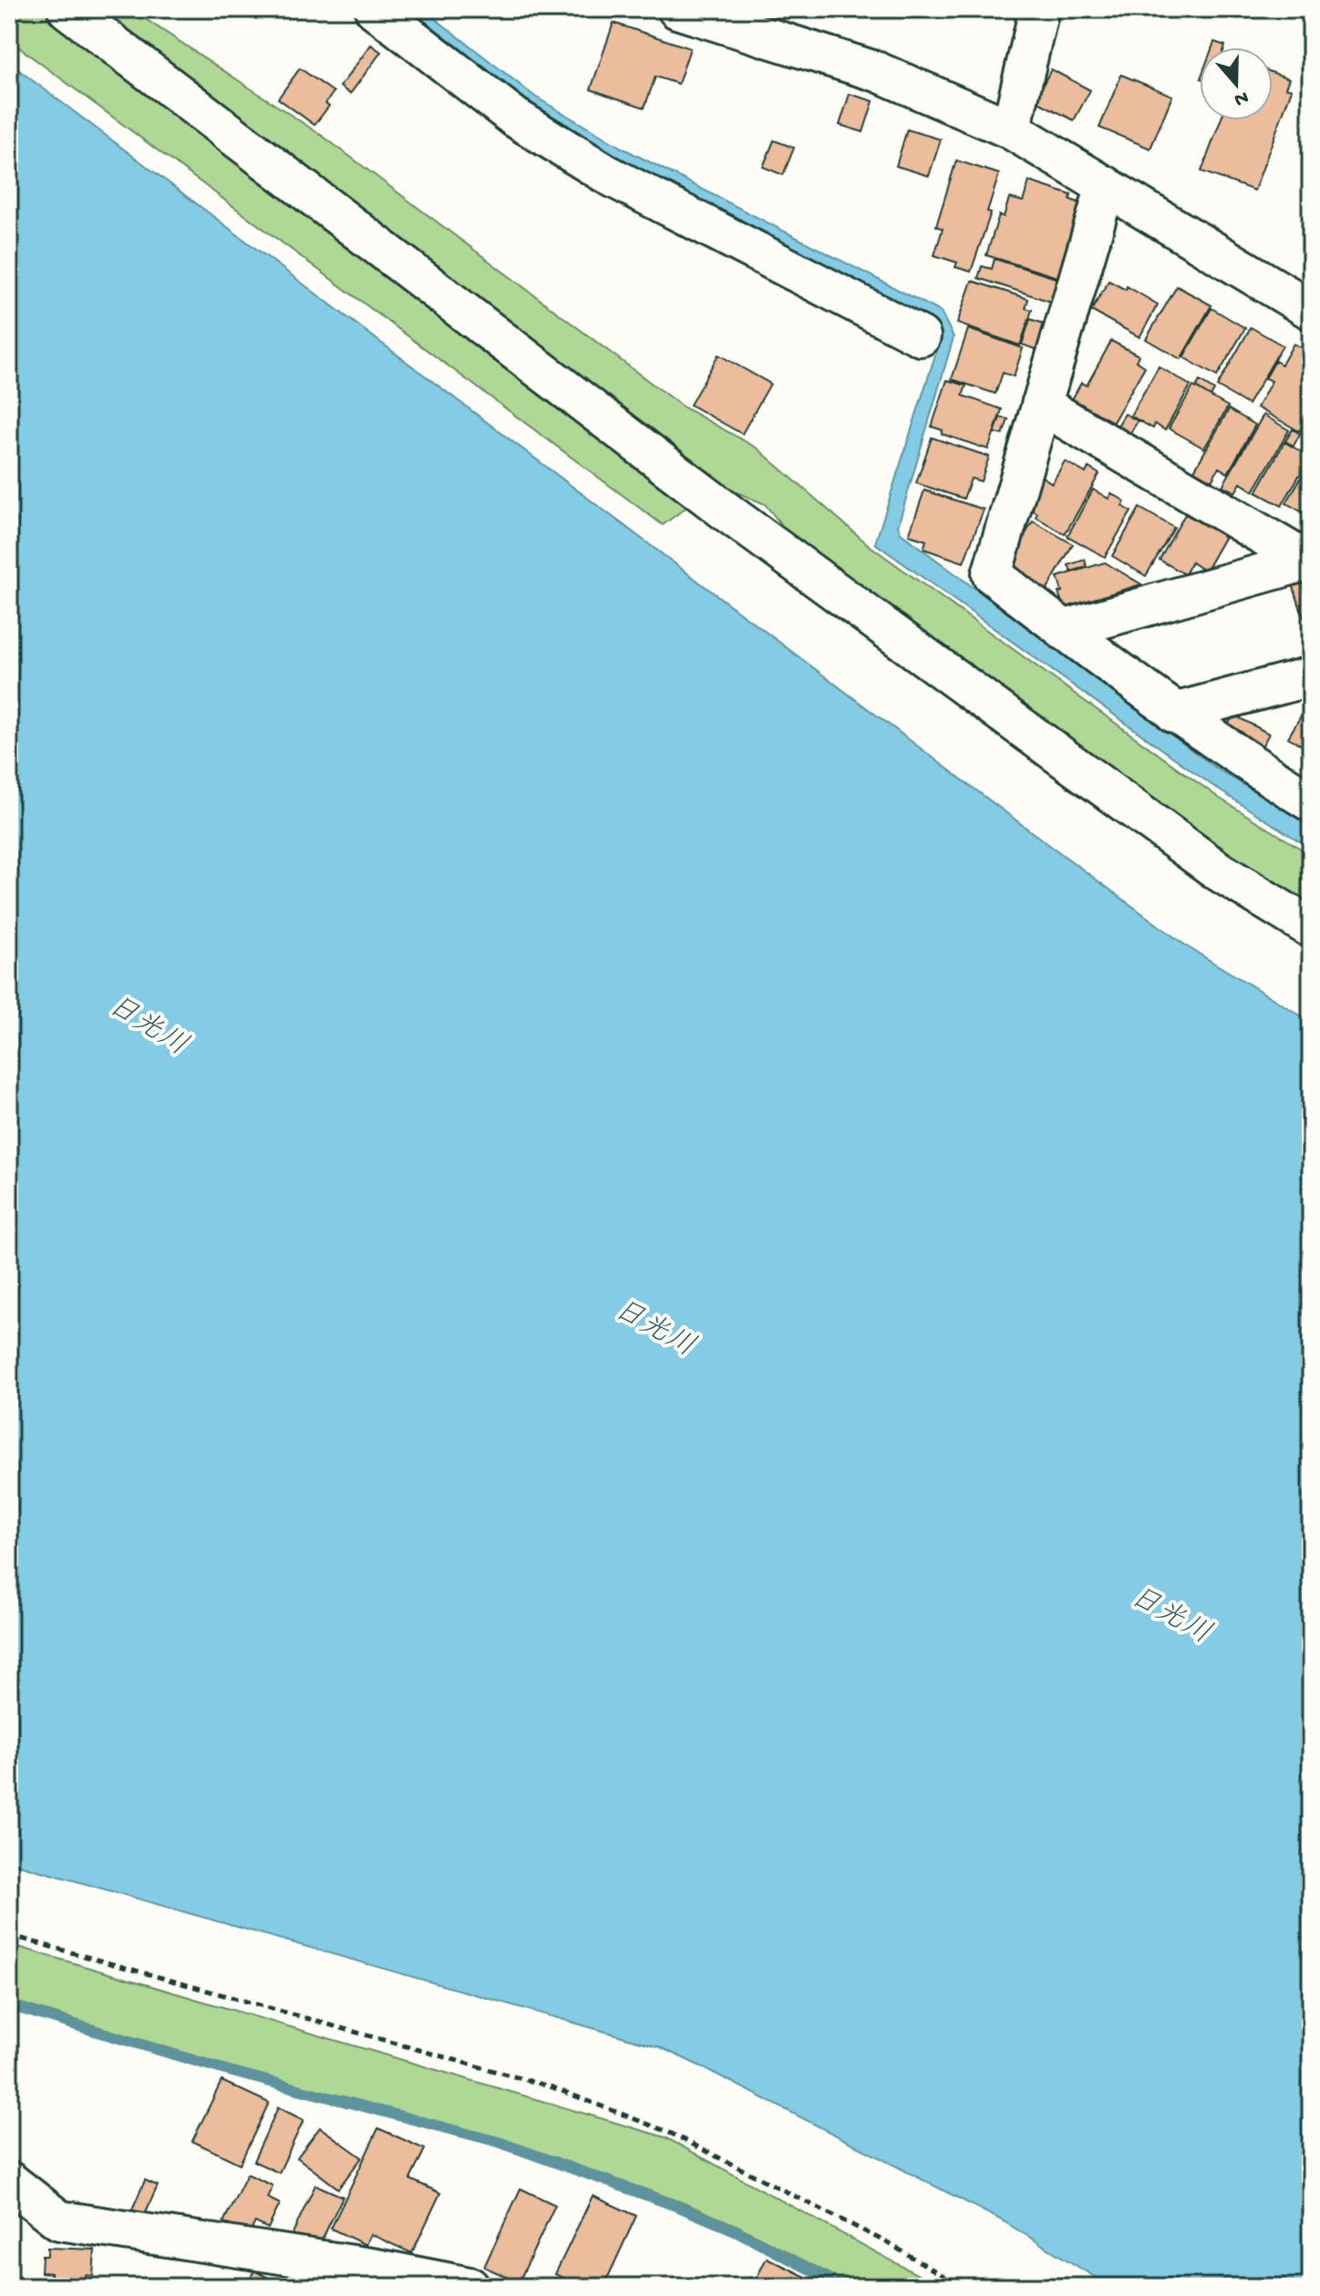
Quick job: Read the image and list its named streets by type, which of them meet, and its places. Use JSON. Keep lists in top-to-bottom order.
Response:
{
  "water": ["日光川"],
  "north": "bottom"
}
